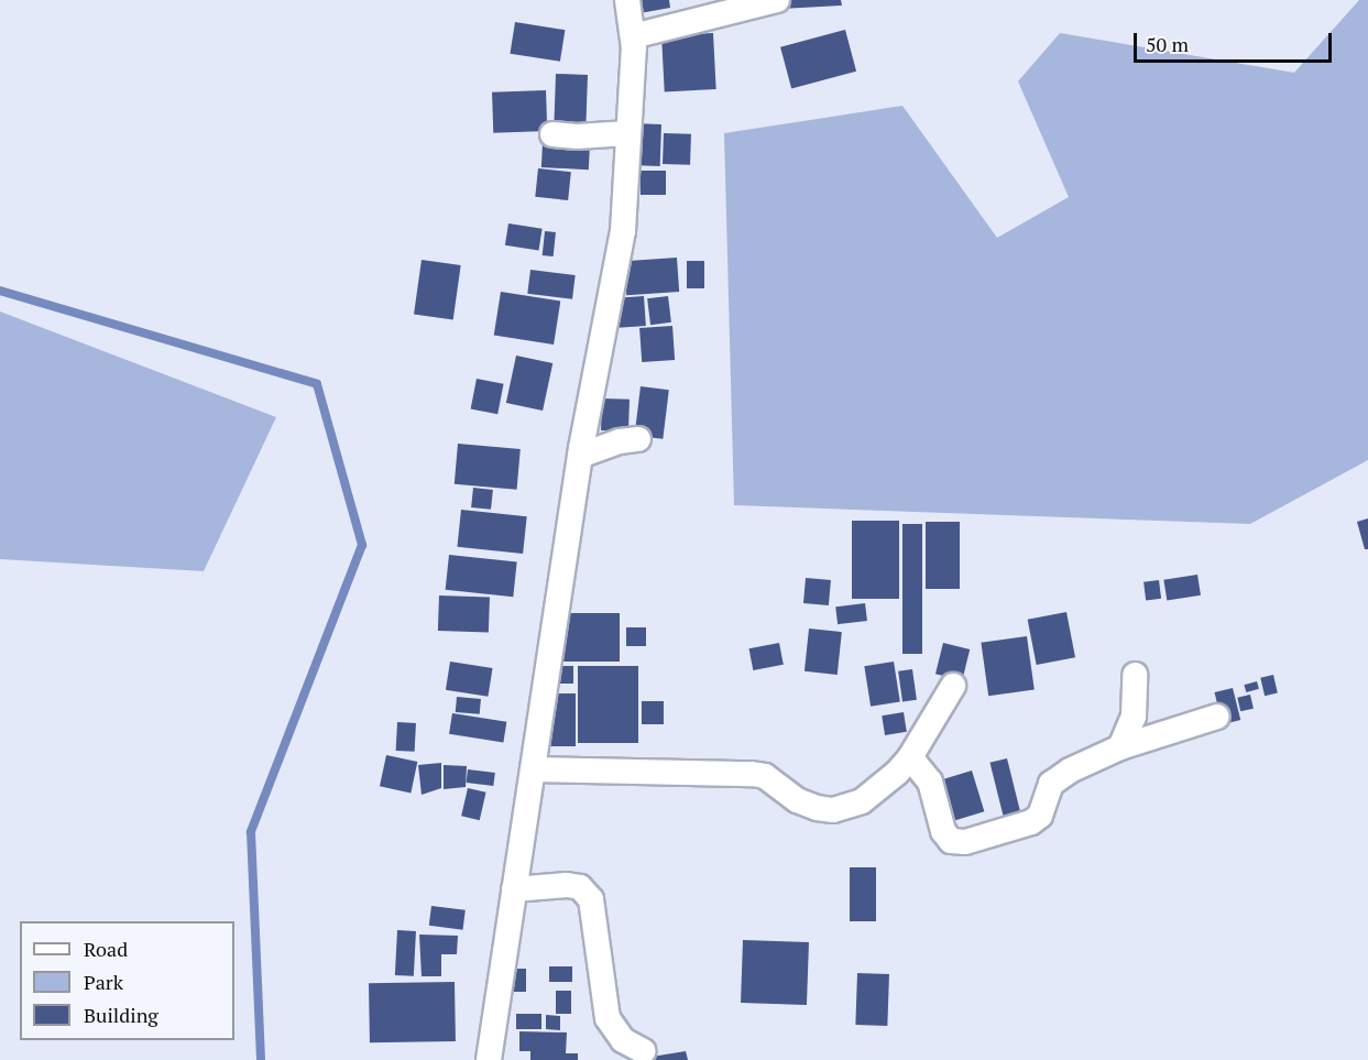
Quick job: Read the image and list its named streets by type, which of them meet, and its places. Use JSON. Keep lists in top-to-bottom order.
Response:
{
  "legend": ["Road", "Park", "Building"],
  "scale_bar": "50 m"
}
